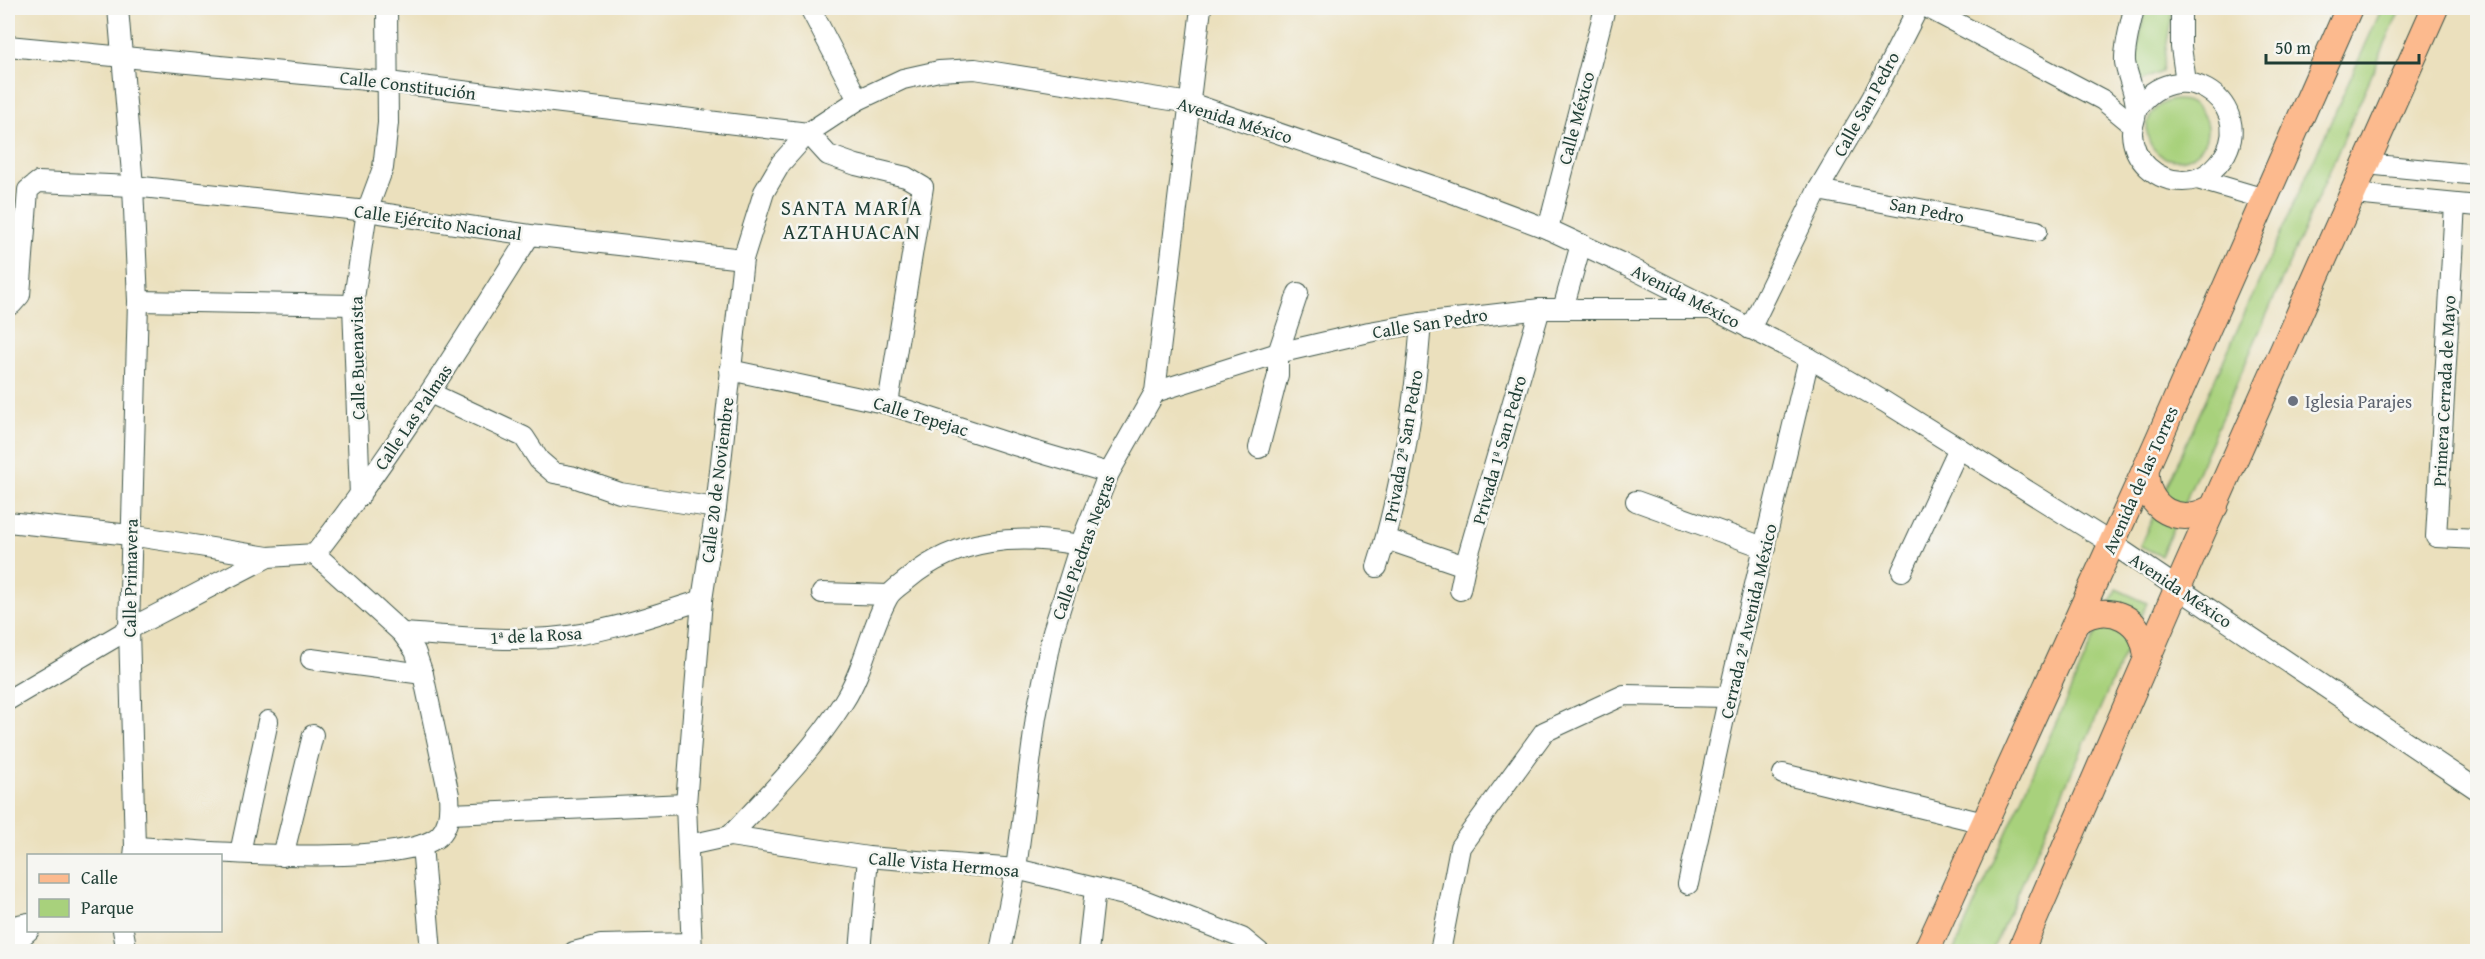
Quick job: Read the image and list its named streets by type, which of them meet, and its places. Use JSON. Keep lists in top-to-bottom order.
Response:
{
  "streets": {
    "main road": ["Avenida de las Torres"],
    "street": [
      "Calle Constitución",
      "Calle San Pedro",
      "Calle México",
      "Avenida México",
      "San Pedro",
      "Calle Ejército Nacional",
      "Calle Buenavista",
      "Primera Cerrada de Mayo",
      "Calle Tepejac",
      "Calle Las Palmas",
      "Privada 2ª San Pedro",
      "Privada 1ª San Pedro",
      "Calle 20 de Noviembre",
      "Calle Piedras Negras",
      "Calle Primavera",
      "Cerrada 2ª Avenida México",
      "1ª de la Rosa",
      "Calle Vista Hermosa"
    ]
  },
  "crossings": [
    ["Calle Constitución", "Avenida México"],
    ["Calle Constitución", "Calle Buenavista"],
    ["Calle Constitución", "Calle 20 de Noviembre"],
    ["Calle Constitución", "Calle Primavera"],
    ["Calle San Pedro", "Avenida México"],
    ["Calle San Pedro", "San Pedro"],
    ["Calle San Pedro", "Privada 2ª San Pedro"],
    ["Calle San Pedro", "Privada 1ª San Pedro"],
    ["Calle San Pedro", "Calle Piedras Negras"],
    ["Calle México", "Avenida México"],
    ["Avenida México", "Calle 20 de Noviembre"],
    ["Avenida México", "Avenida de las Torres"],
    ["Avenida México", "Calle Piedras Negras"],
    ["Avenida México", "Cerrada 2ª Avenida México"],
    ["Calle Ejército Nacional", "Calle Buenavista"],
    ["Calle Ejército Nacional", "Calle Las Palmas"],
    ["Calle Ejército Nacional", "Calle 20 de Noviembre"],
    ["Calle Ejército Nacional", "Calle Primavera"],
    ["Calle Buenavista", "Calle Las Palmas"],
    ["Calle Tepejac", "Calle 20 de Noviembre"],
    ["Calle Tepejac", "Calle Piedras Negras"],
    ["Calle 20 de Noviembre", "1ª de la Rosa"],
    ["Calle 20 de Noviembre", "Calle Vista Hermosa"],
    ["Calle Piedras Negras", "Calle Vista Hermosa"]
  ],
  "districts": ["SANTA MARÍA AZTAHUACAN"],
  "places": ["Iglesia Parajes"],
  "legend": ["Calle", "Parque"],
  "scale_bar": "50 m"
}
